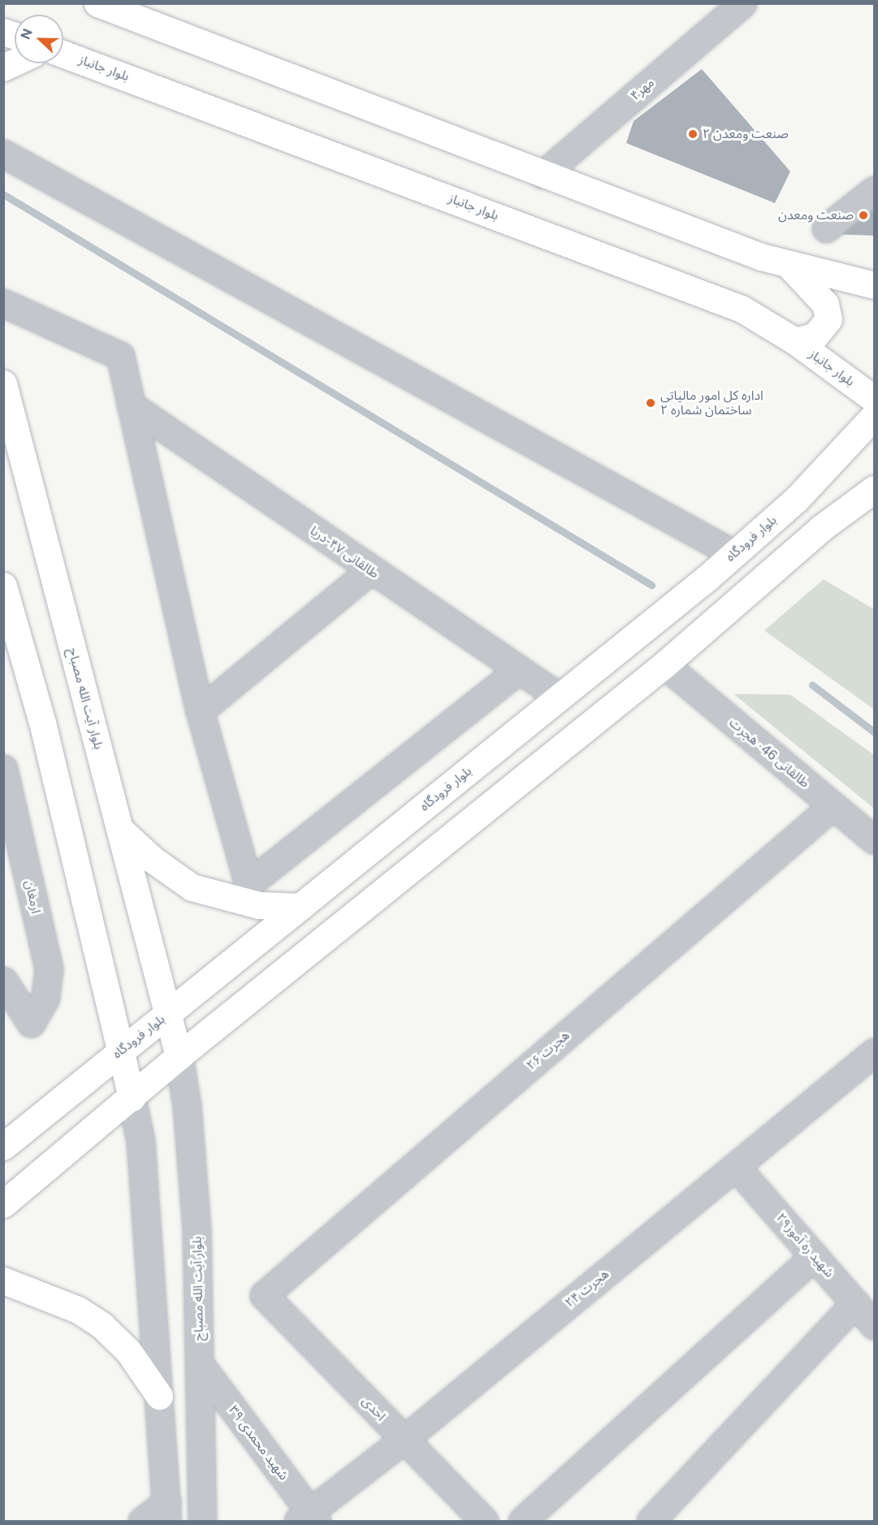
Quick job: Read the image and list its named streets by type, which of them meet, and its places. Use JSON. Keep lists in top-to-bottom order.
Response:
{
  "streets": {
    "main road": ["بلوار جانباز", "بلوار فرودگاه", "بلوار آیت الله مصباح"],
    "street": [
      "مهر۴",
      "طالقانی ۴۷-دریا",
      "طالقانی 46 - هجرت",
      "ارمغان",
      "هجرت ۲۶",
      "شهید ره آموز۲۹",
      "هجرت ۲۴",
      "احدی",
      "شهید محمدی ۳۹"
    ]
  },
  "crossings": [
    ["بلوار فرودگاه", "طالقانی ۴۷-دریا"],
    ["بلوار فرودگاه", "بلوار آیت الله مصباح"],
    ["بلوار آیت الله مصباح", "شهید محمدی ۳۹"],
    ["طالقانی 46 - هجرت", "هجرت ۲۶"],
    ["هجرت ۲۶", "احدی"],
    ["شهید ره آموز۲۹", "هجرت ۲۴"],
    ["هجرت ۲۴", "احدی"],
    ["هجرت ۲۴", "شهید محمدی ۳۹"]
  ],
  "places": ["صنعت ومعدن ۲", "صنعت ومعدن", "اداره کل امور مالیاتی ساختمان شماره ۲"],
  "north": "left"
}
